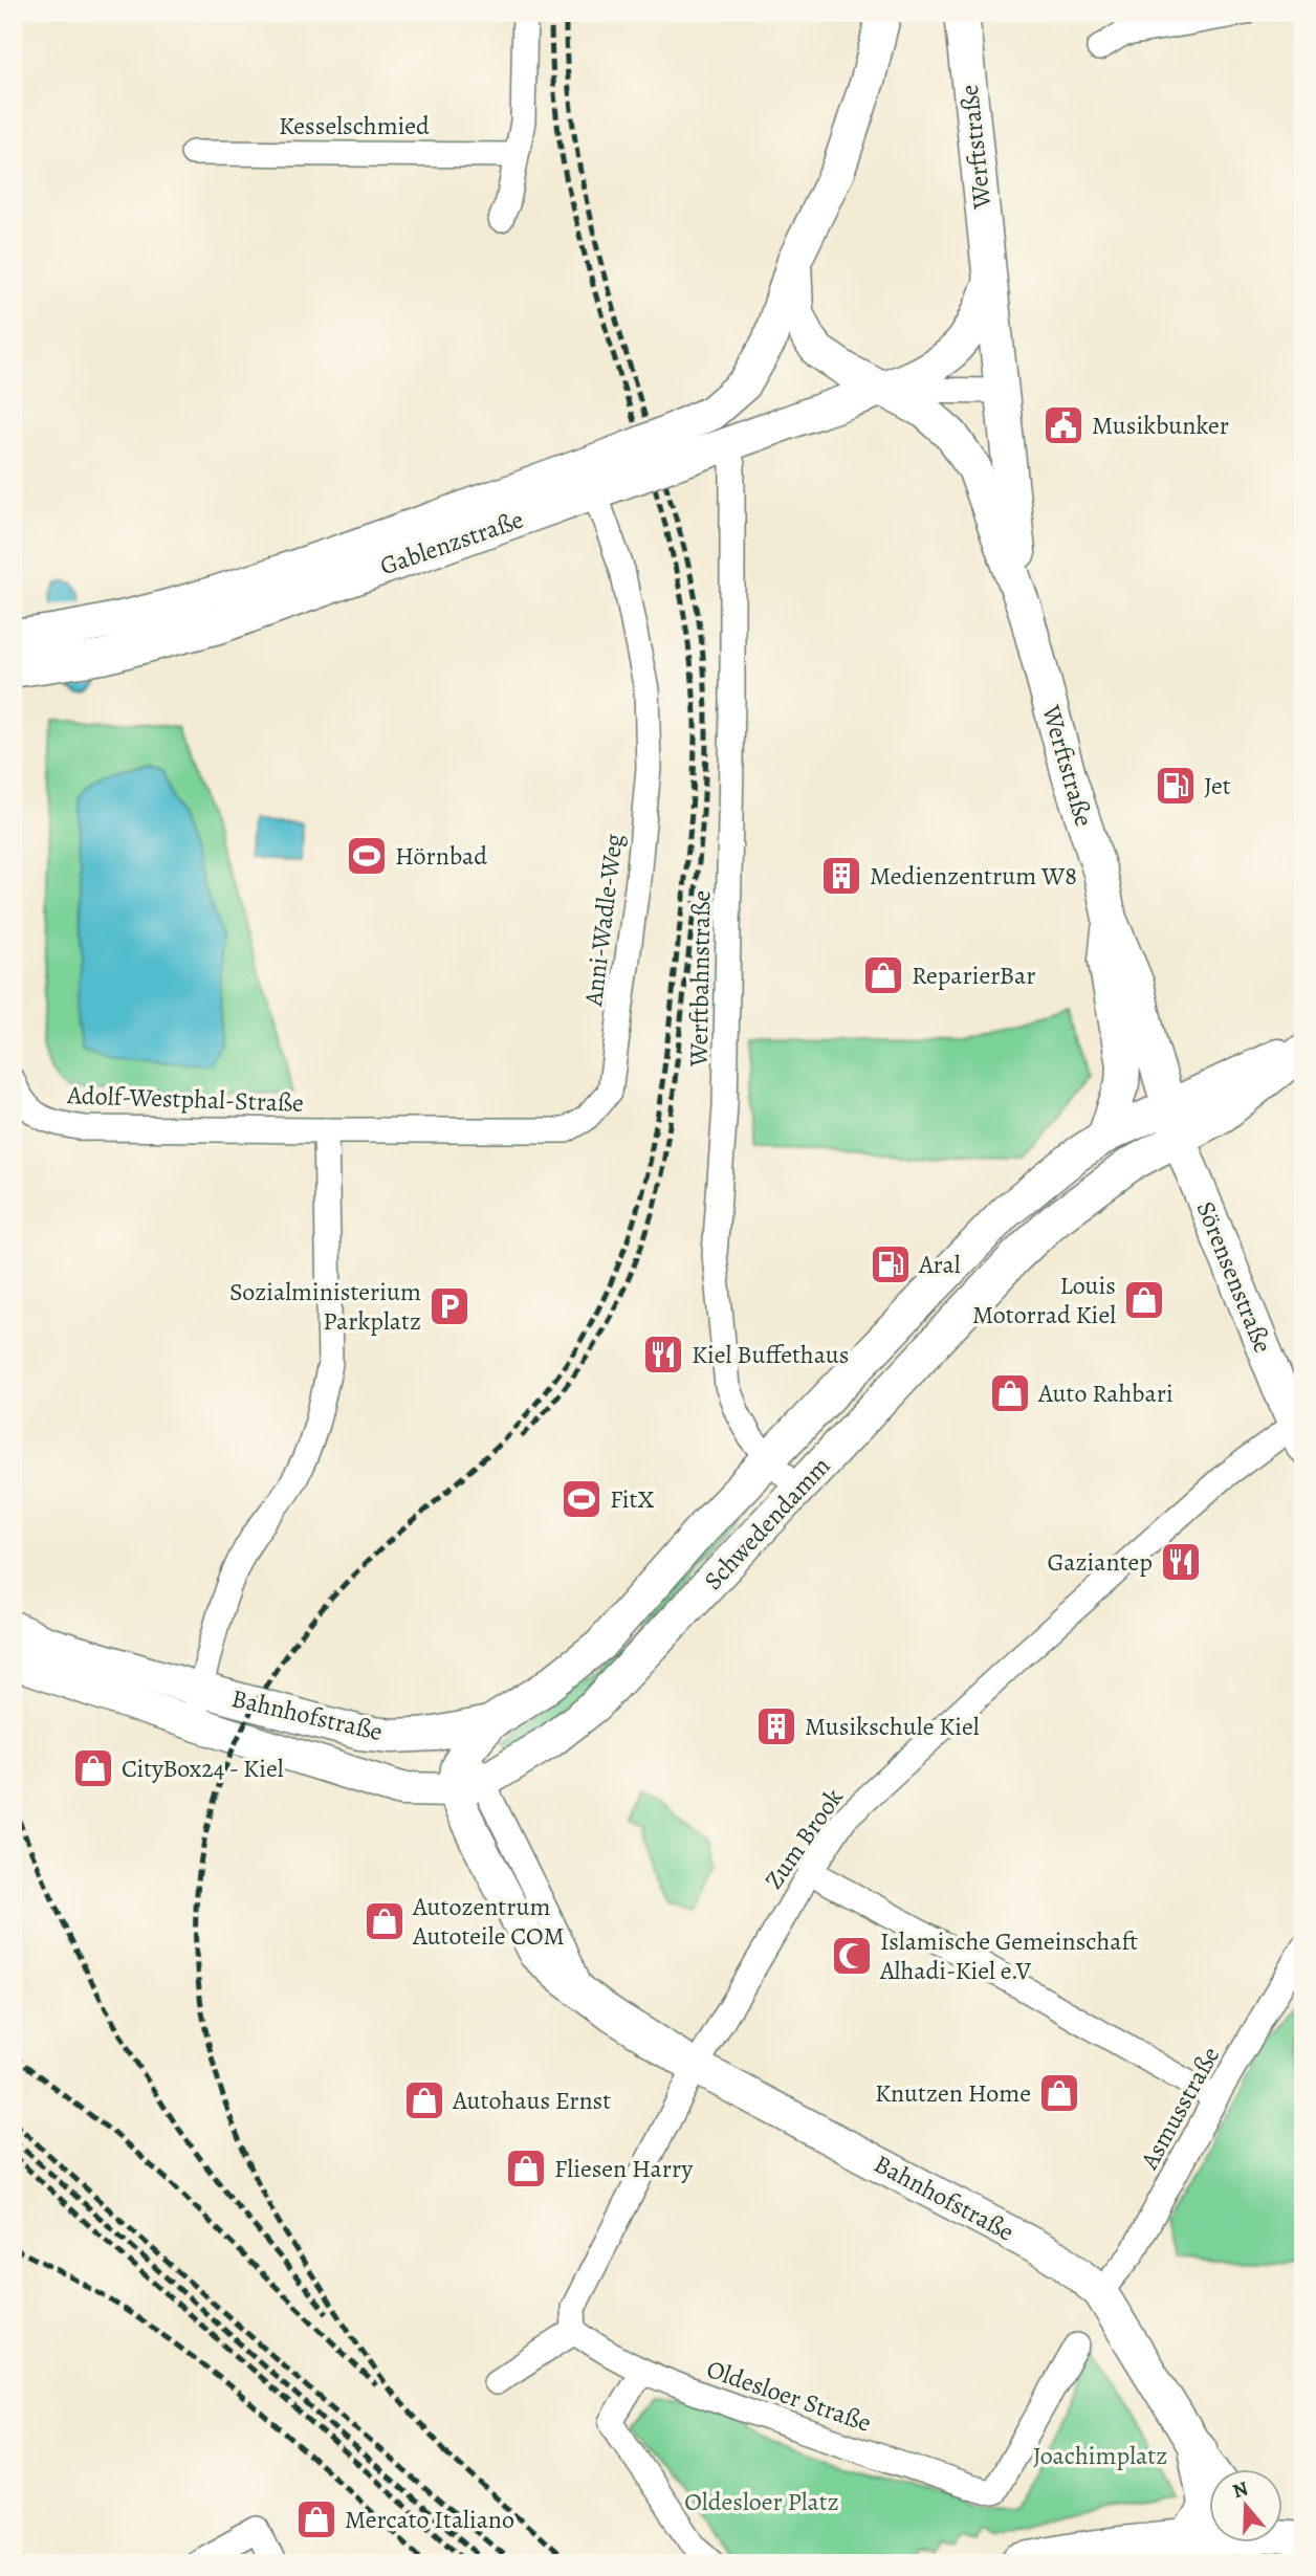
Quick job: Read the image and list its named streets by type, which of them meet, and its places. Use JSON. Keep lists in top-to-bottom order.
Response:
{
  "streets": {
    "main road": [
      "Werftstraße",
      "Gablenzstraße",
      "Sörensenstraße",
      "Schwedendamm",
      "Bahnhofstraße"
    ],
    "street": [
      "Kesselschmied",
      "Anni-Wadle-Weg",
      "Werftbahnstraße",
      "Adolf-Westphal-Straße",
      "Zum Brook",
      "Asmusstraße",
      "Oldesloer Straße"
    ]
  },
  "crossings": [
    ["Werftstraße", "Gablenzstraße"],
    ["Werftstraße", "Sörensenstraße"],
    ["Werftstraße", "Schwedendamm"],
    ["Gablenzstraße", "Anni-Wadle-Weg"],
    ["Gablenzstraße", "Werftbahnstraße"],
    ["Anni-Wadle-Weg", "Adolf-Westphal-Straße"],
    ["Werftbahnstraße", "Schwedendamm"],
    ["Adolf-Westphal-Straße", "Bahnhofstraße"],
    ["Sörensenstraße", "Schwedendamm"],
    ["Sörensenstraße", "Zum Brook"],
    ["Schwedendamm", "Bahnhofstraße"],
    ["Bahnhofstraße", "Zum Brook"],
    ["Bahnhofstraße", "Asmusstraße"],
    ["Zum Brook", "Oldesloer Straße"]
  ],
  "parks": ["Joachimplatz", "Oldesloer Platz"],
  "places": {
    "public building": ["Musikbunker"],
    "fuel station": ["Jet", "Aral"],
    "sports": ["Hörnbad", "FitX"],
    "building": ["Medienzentrum W8", "Musikschule Kiel"],
    "shop": [
      "ReparierBar",
      "Louis Motorrad Kiel",
      "Auto Rahbari",
      "CityBox24 - Kiel",
      "Autozentrum Autoteile COM",
      "Knutzen Home",
      "Autohaus Ernst",
      "Fliesen Harry",
      "Mercato Italiano"
    ],
    "parking": ["Sozialministerium Parkplatz"],
    "restaurant": ["Kiel Buffethaus", "Gaziantep"],
    "mosque": ["Islamische Gemeinschaft Alhadi-Kiel e.V"]
  },
  "north": "top"
}
